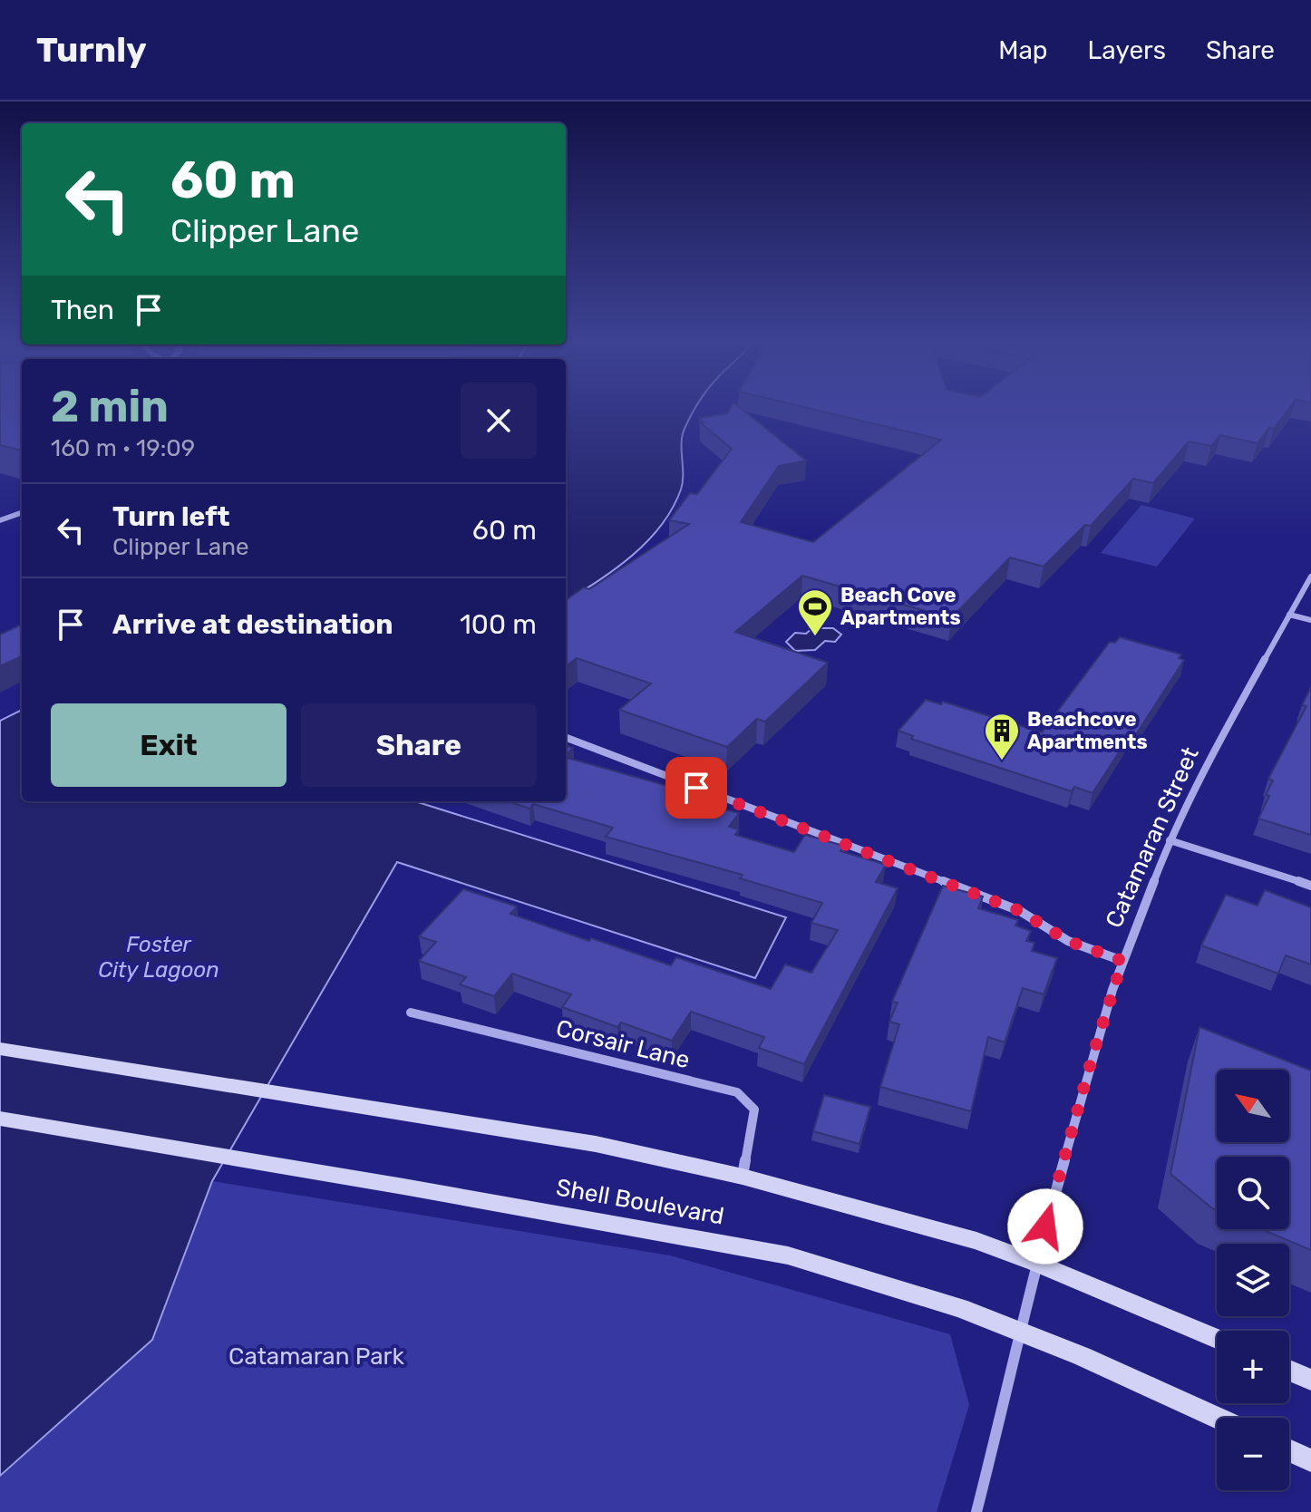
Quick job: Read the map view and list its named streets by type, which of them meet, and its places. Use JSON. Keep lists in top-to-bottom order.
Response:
{
  "streets": {
    "main road": ["Shell Boulevard"],
    "street": ["Catamaran Street", "Corsair Lane"]
  },
  "crossings": [
    ["Catamaran Street", "Shell Boulevard"],
    ["Corsair Lane", "Shell Boulevard"]
  ],
  "water": ["Foster City Lagoon"],
  "parks": ["Catamaran Park"],
  "places": {
    "sports": ["Beach Cove Apartments"],
    "building": ["Beachcove Apartments"]
  },
  "north": "top left",
  "page": {
    "header": "Turnly",
    "nav": ["Map", "Layers", "Share"],
    "turn": ["60 m", "Clipper Lane"],
    "then": "Then",
    "heading": ["2 min", "160 m · 19:09"],
    "list": [
      {
        "name": "Turn left",
        "note": "Clipper Lane",
        "value": "60 m"
      },
      {
        "name": "Arrive at destination",
        "value": "100 m"
      }
    ],
    "buttons": ["Exit", "Share"],
    "map_buttons": ["+", "−"]
  }
}
